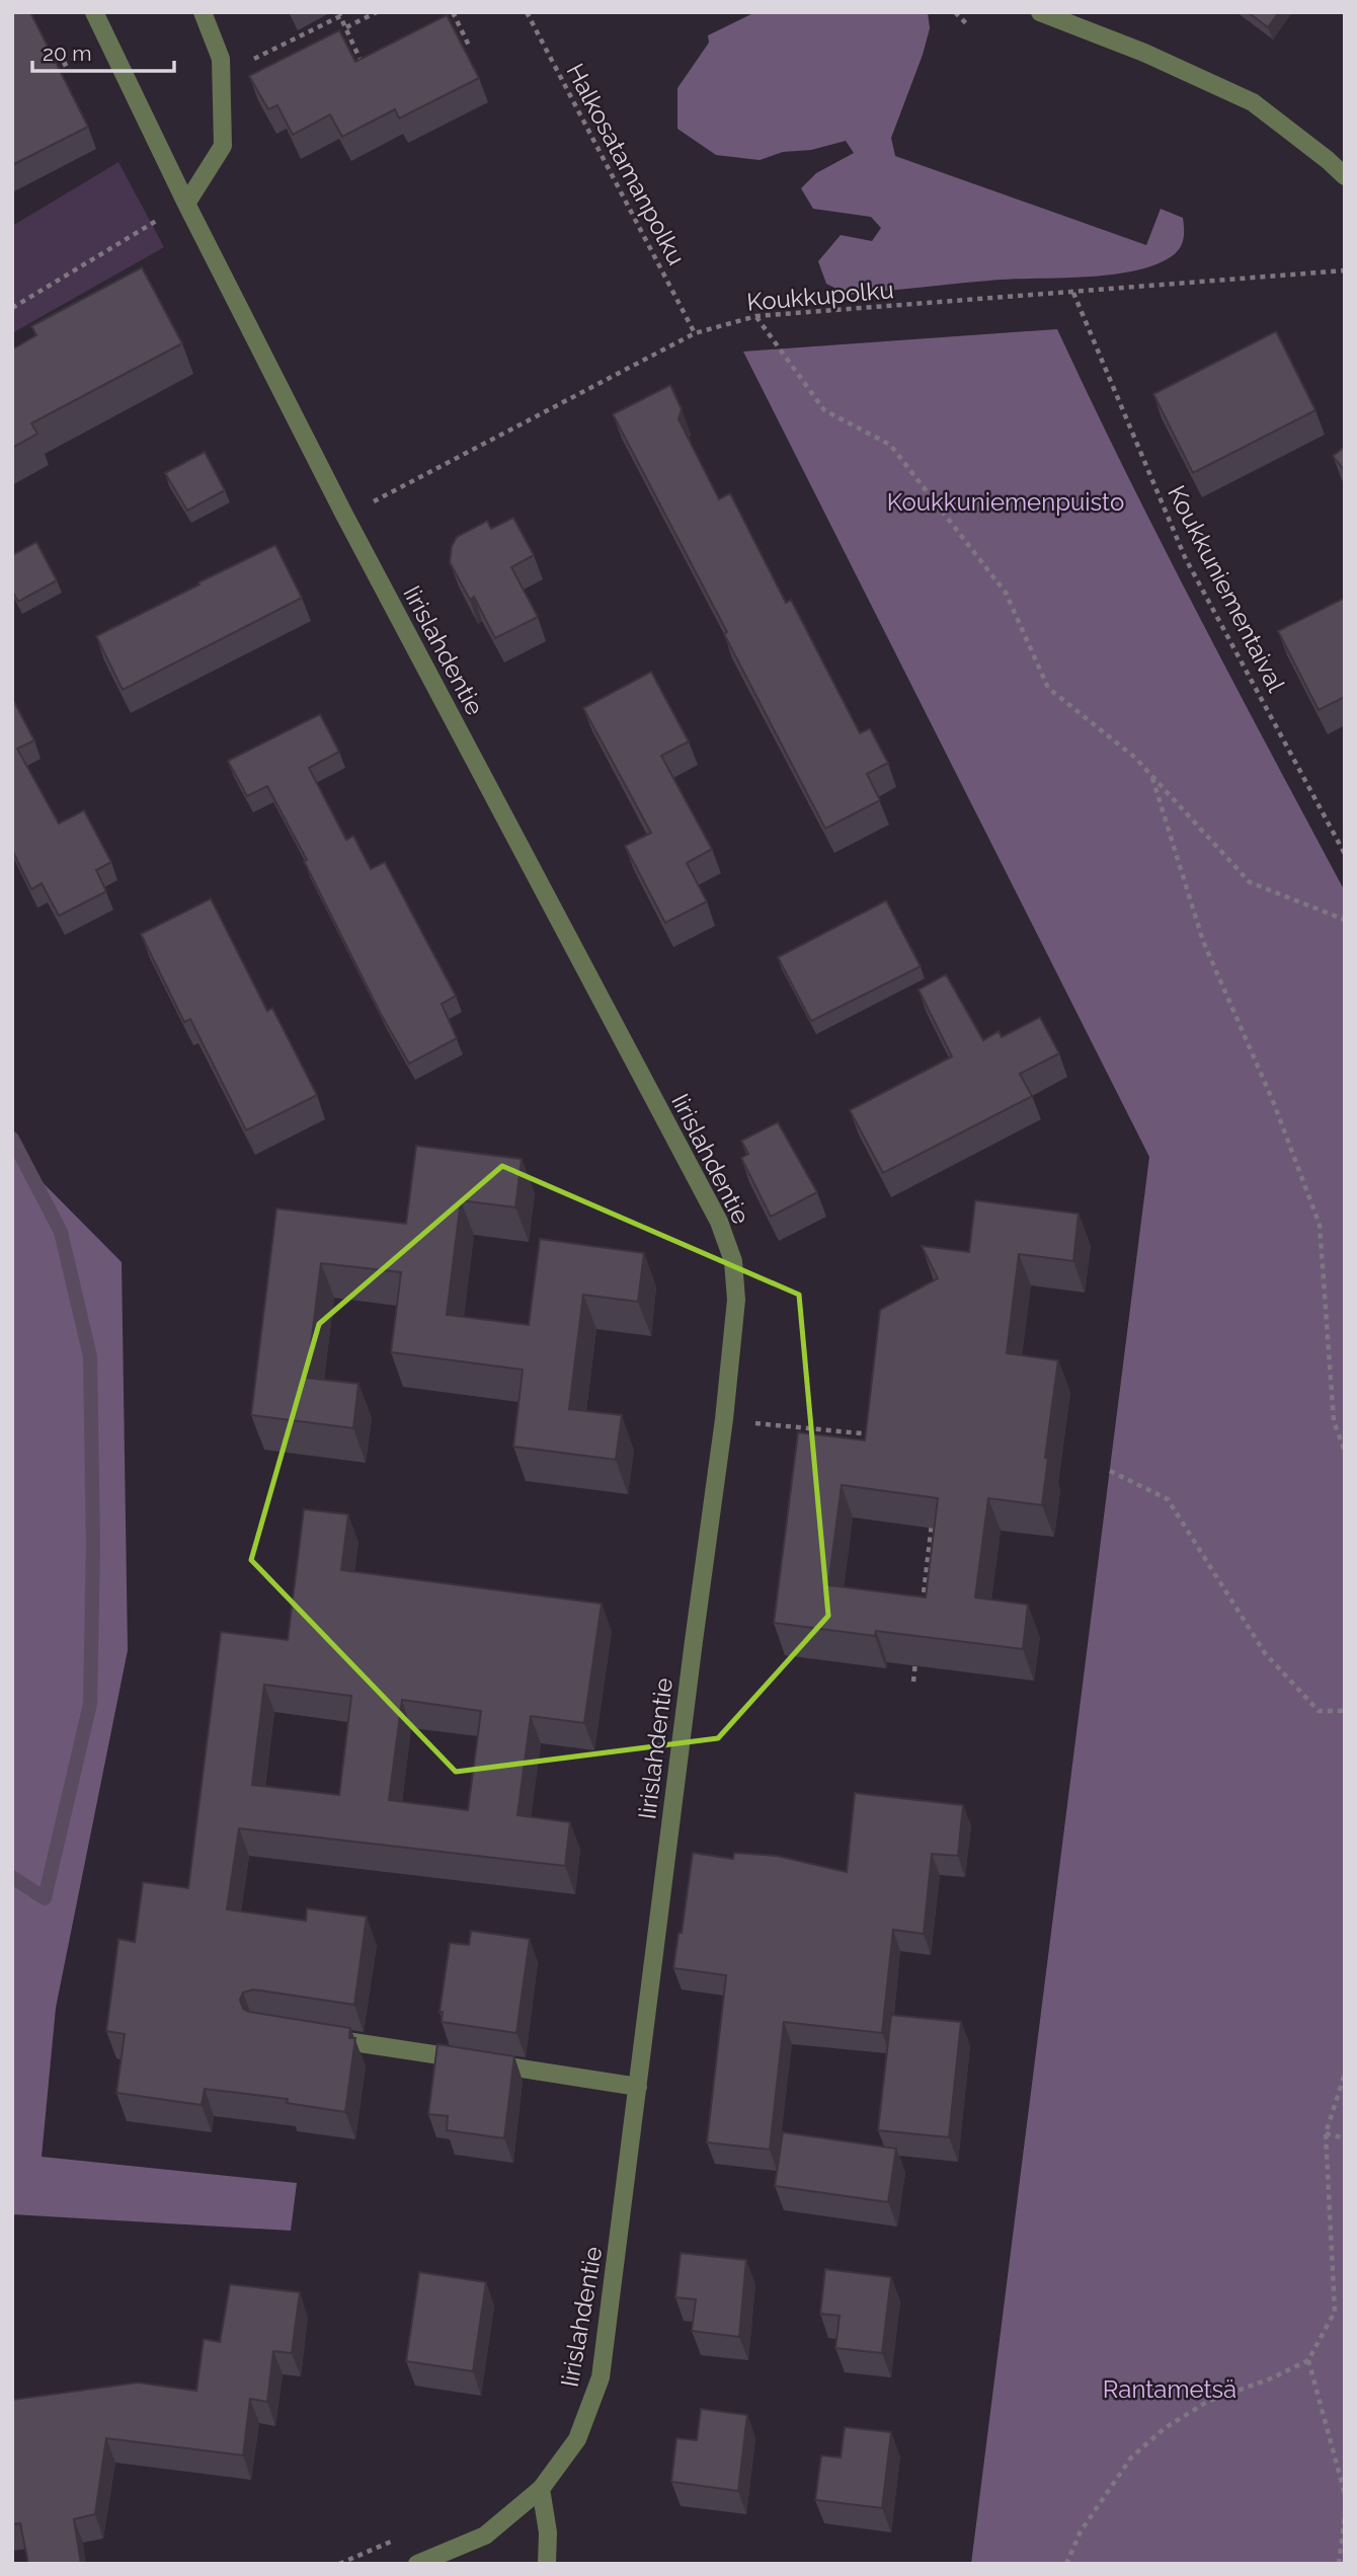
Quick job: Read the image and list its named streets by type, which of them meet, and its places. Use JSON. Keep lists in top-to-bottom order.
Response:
{
  "streets": {
    "street": ["Iirislahdentie"],
    "path": ["Halkosatamanpolku", "Koukkupolku", "Koukkuniementaival"]
  },
  "crossings": [
    ["Halkosatamanpolku", "Koukkupolku"],
    ["Koukkupolku", "Koukkuniementaival"],
    ["Koukkupolku", "Iirislahdentie"]
  ],
  "parks": ["Koukkuniemenpuisto", "Rantametsä"],
  "scale_bar": "20 m"
}
